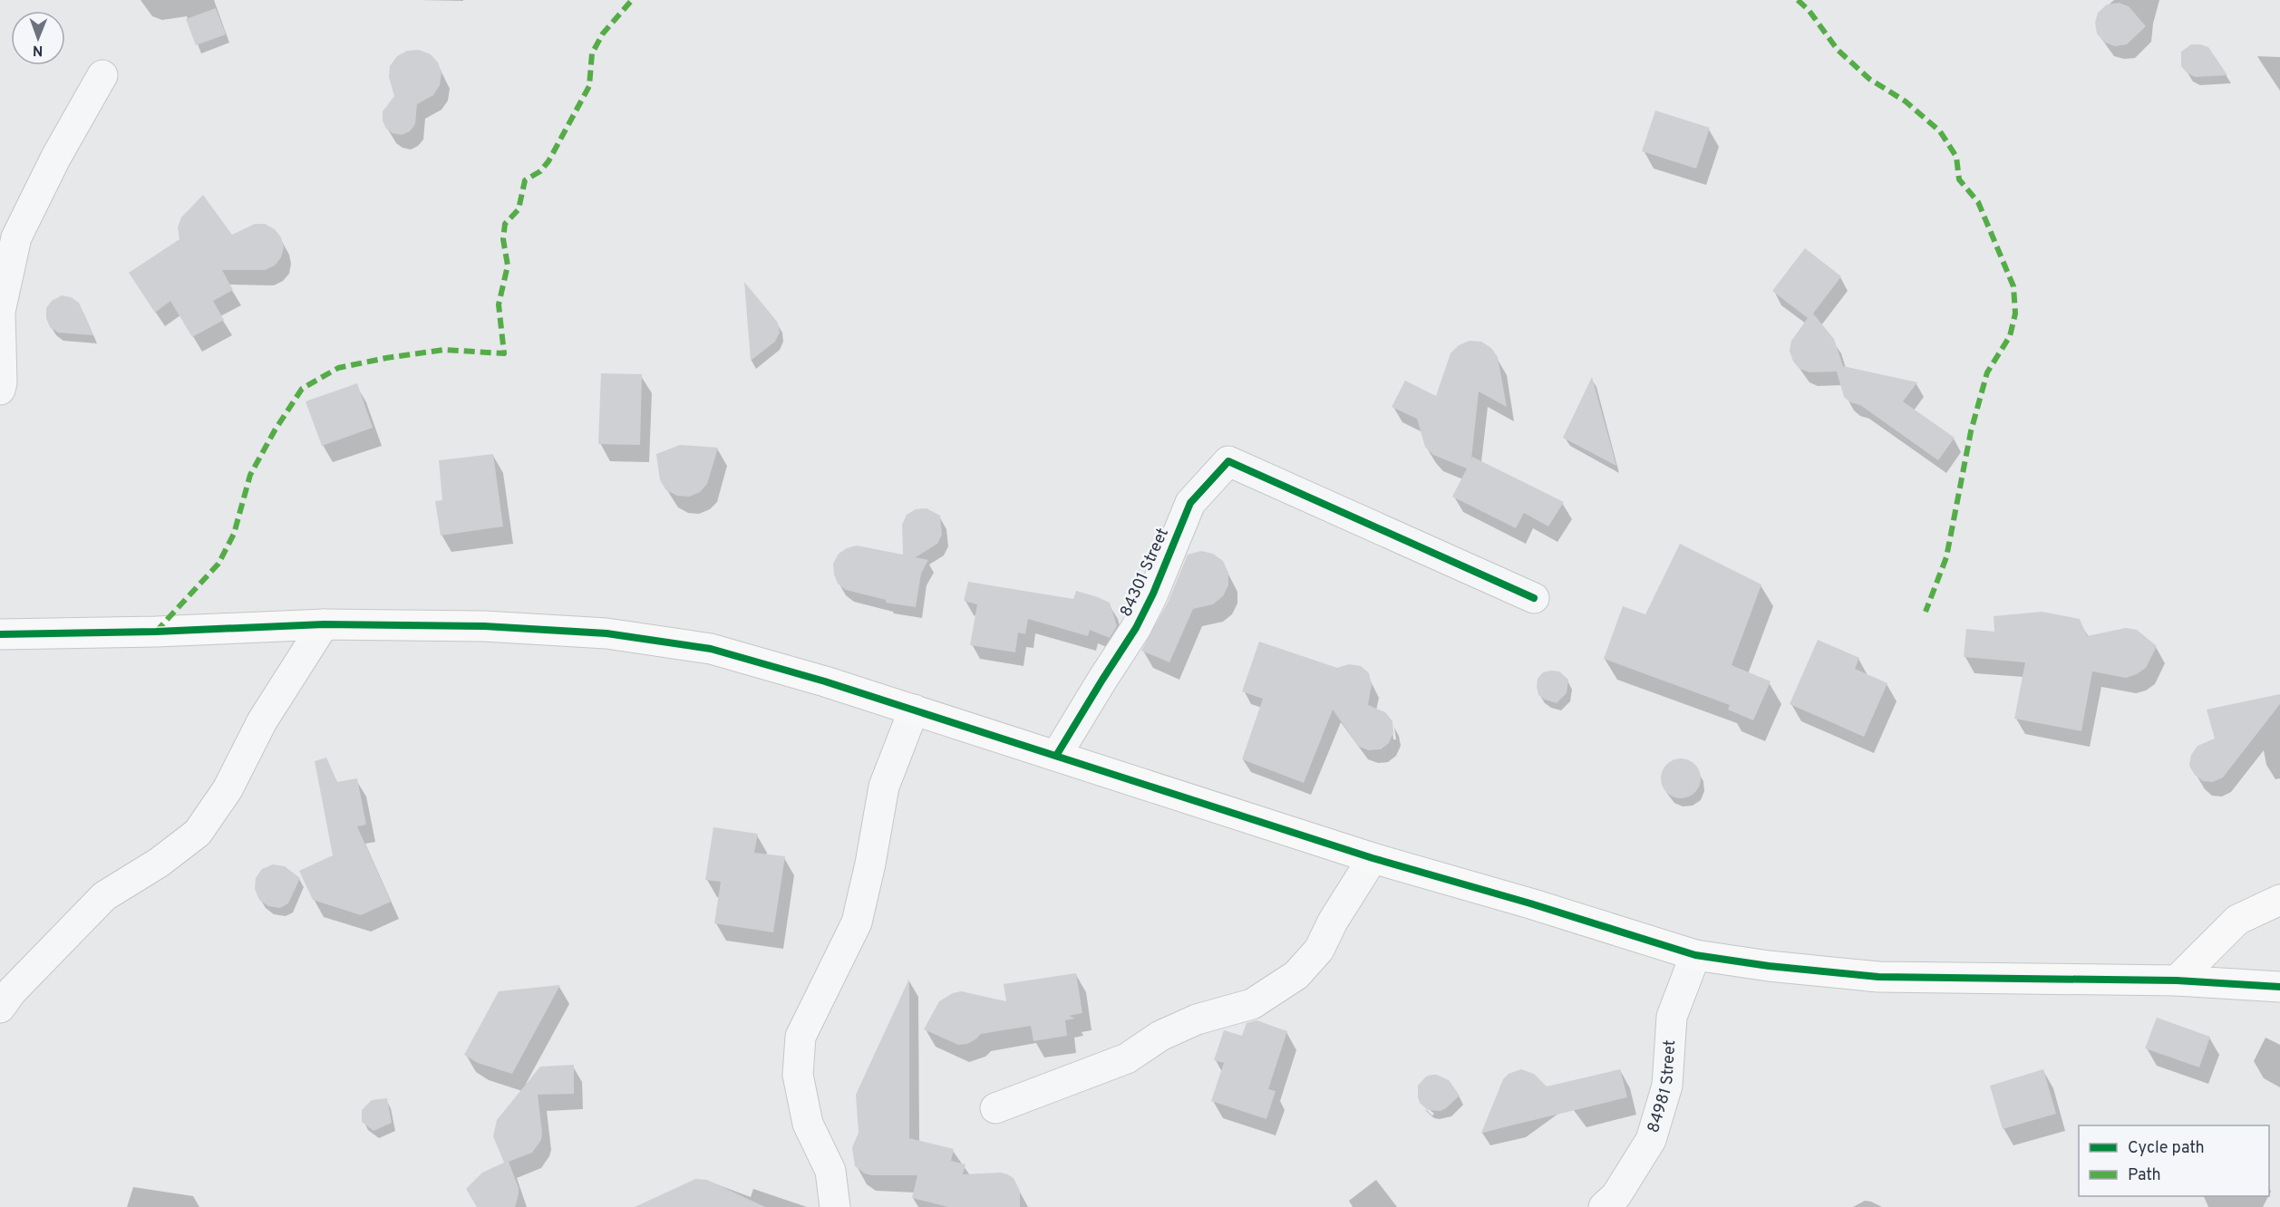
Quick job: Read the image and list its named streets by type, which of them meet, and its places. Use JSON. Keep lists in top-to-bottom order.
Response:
{
  "streets": {
    "street": ["84301 Street", "84981 Street"]
  },
  "legend": ["Cycle path", "Path"],
  "north": "bottom"
}
